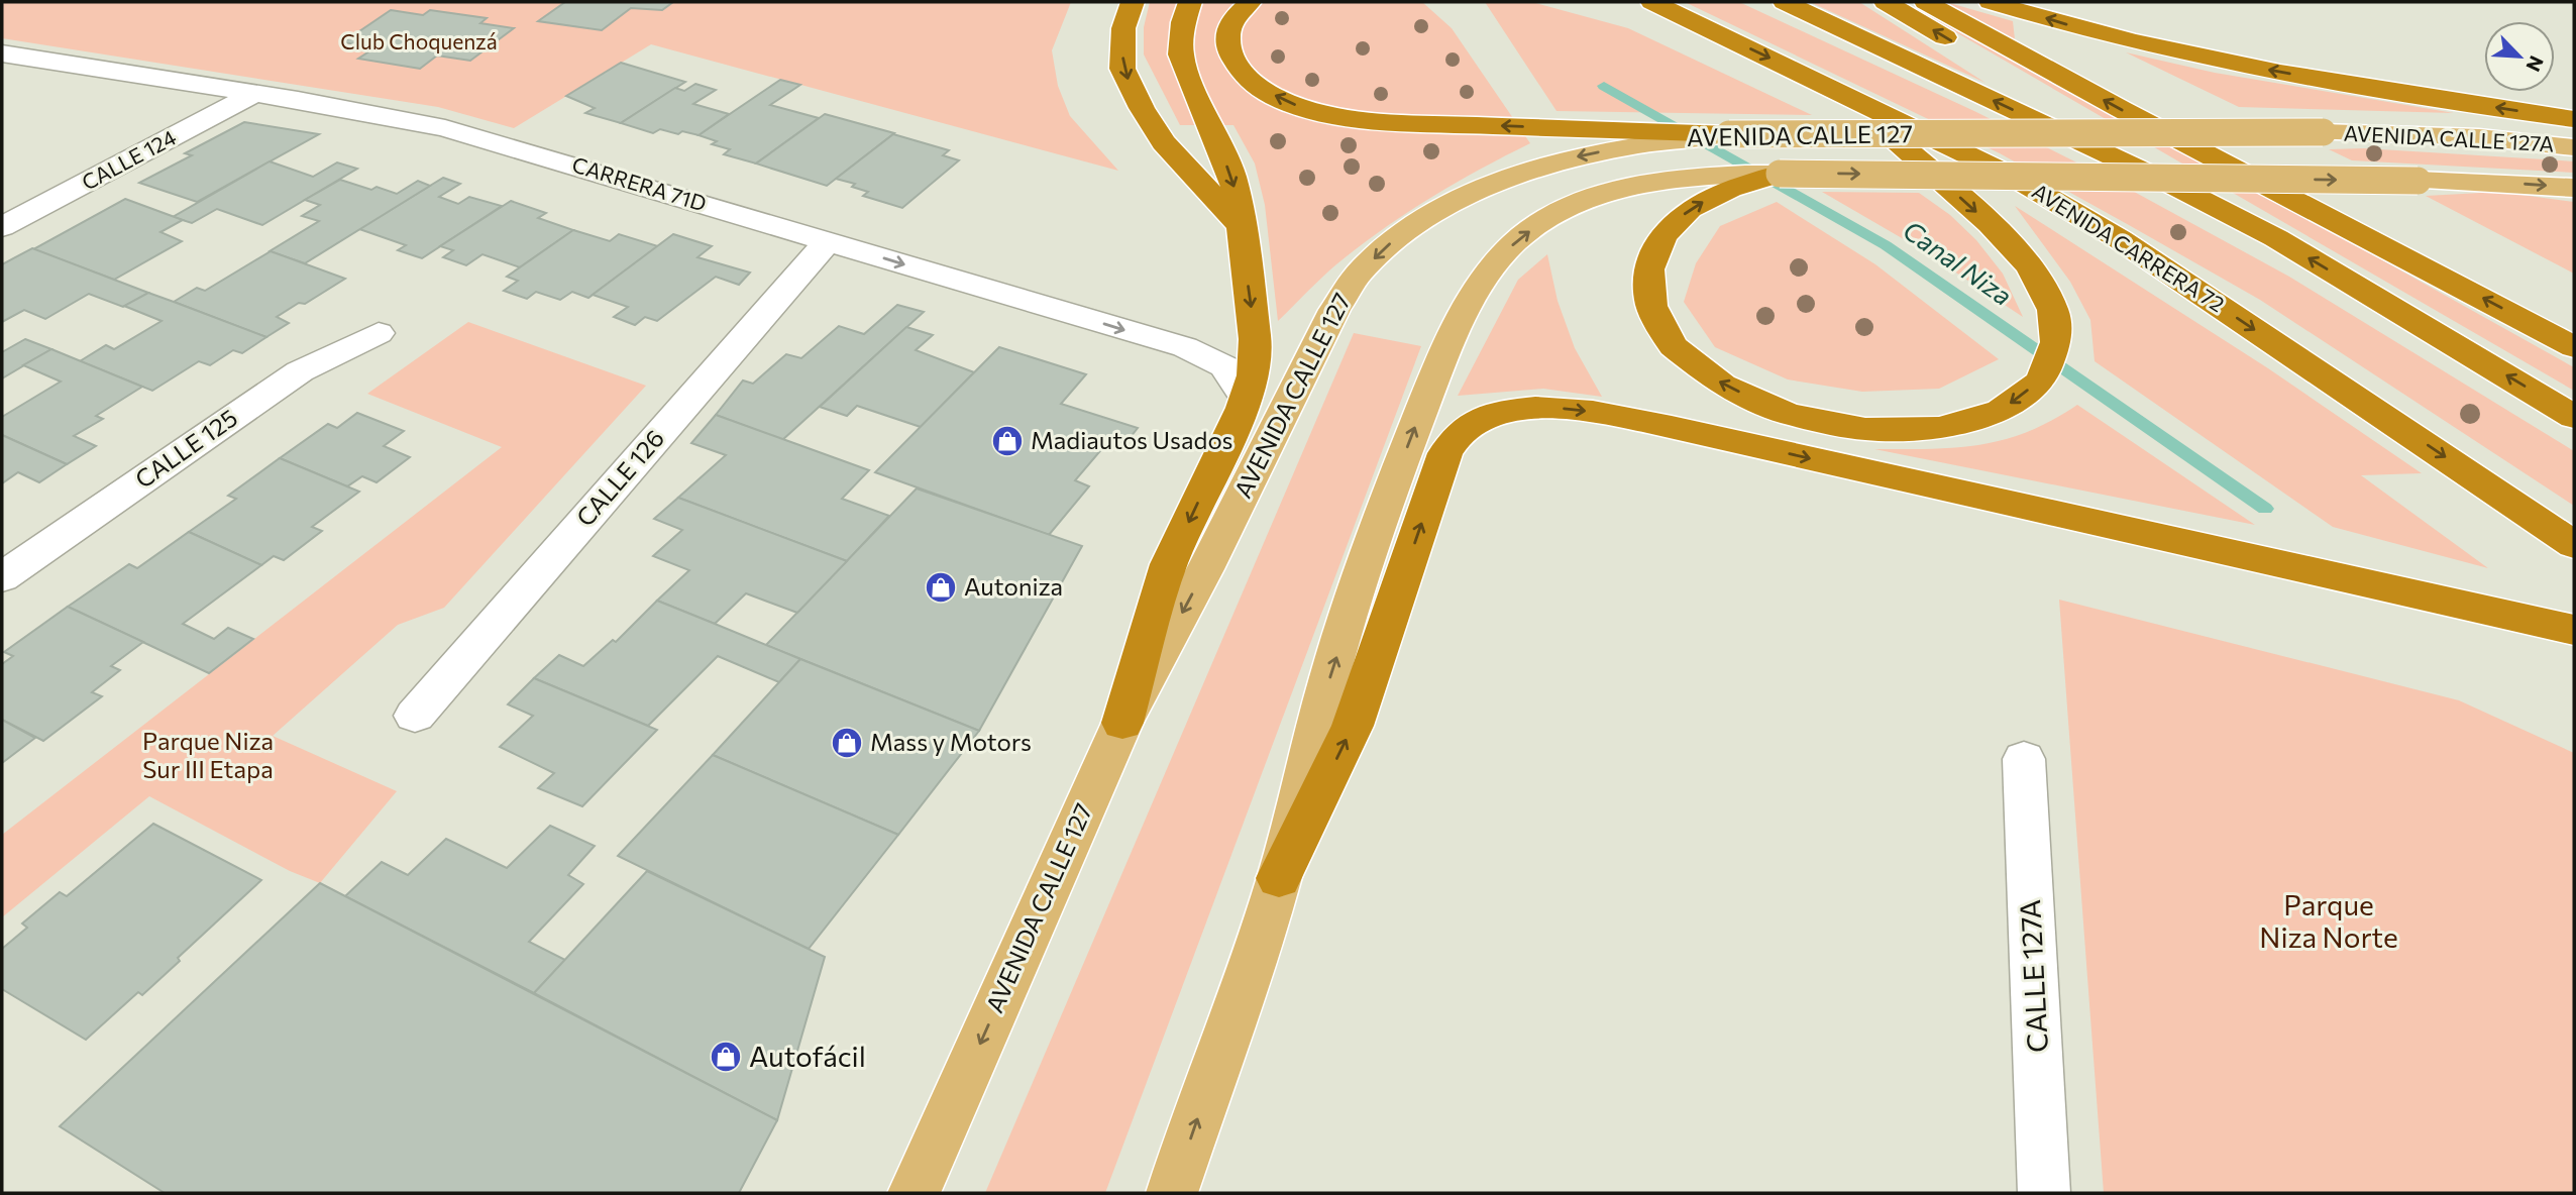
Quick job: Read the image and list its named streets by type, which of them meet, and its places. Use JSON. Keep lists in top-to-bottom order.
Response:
{
  "streets": {
    "highway": ["AVENIDA CARRERA 72"],
    "main road": ["AVENIDA CALLE 127", "AVENIDA CALLE 127A"],
    "street": [
      "CALLE 124",
      "CARRERA 71D",
      "CALLE 125",
      "CALLE 126",
      "CALLE 127A"
    ]
  },
  "crossings": [
    ["AVENIDA CALLE 127", "AVENIDA CALLE 127A"],
    ["CALLE 124", "CARRERA 71D"],
    ["CARRERA 71D", "CALLE 126"]
  ],
  "water": ["Canal Niza"],
  "parks": ["Club Choquenzá", "Parque Niza Sur III Etapa", "Parque Niza Norte"],
  "places": {
    "shop": [
      "Madiautos Usados",
      "Autoniza",
      "Mass y Motors",
      "Autofácil"
    ]
  },
  "north": "bottom right"
}
